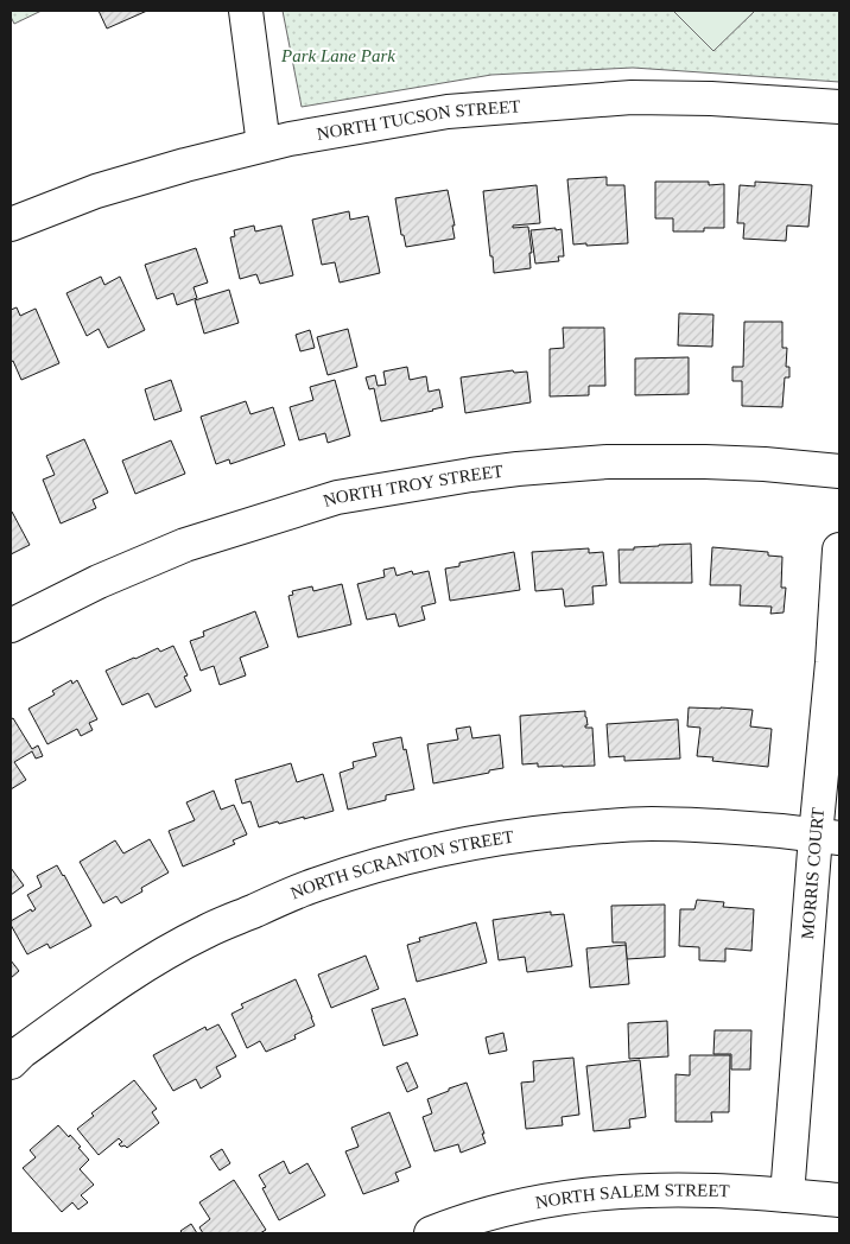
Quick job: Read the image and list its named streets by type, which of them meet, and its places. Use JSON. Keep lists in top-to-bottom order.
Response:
{
  "streets": {
    "street": [
      "NORTH TUCSON STREET",
      "NORTH TROY STREET",
      "NORTH SCRANTON STREET",
      "MORRIS COURT",
      "NORTH SALEM STREET"
    ]
  },
  "crossings": [
    ["NORTH SCRANTON STREET", "MORRIS COURT"],
    ["MORRIS COURT", "NORTH SALEM STREET"]
  ],
  "parks": ["Park Lane Park"]
}
